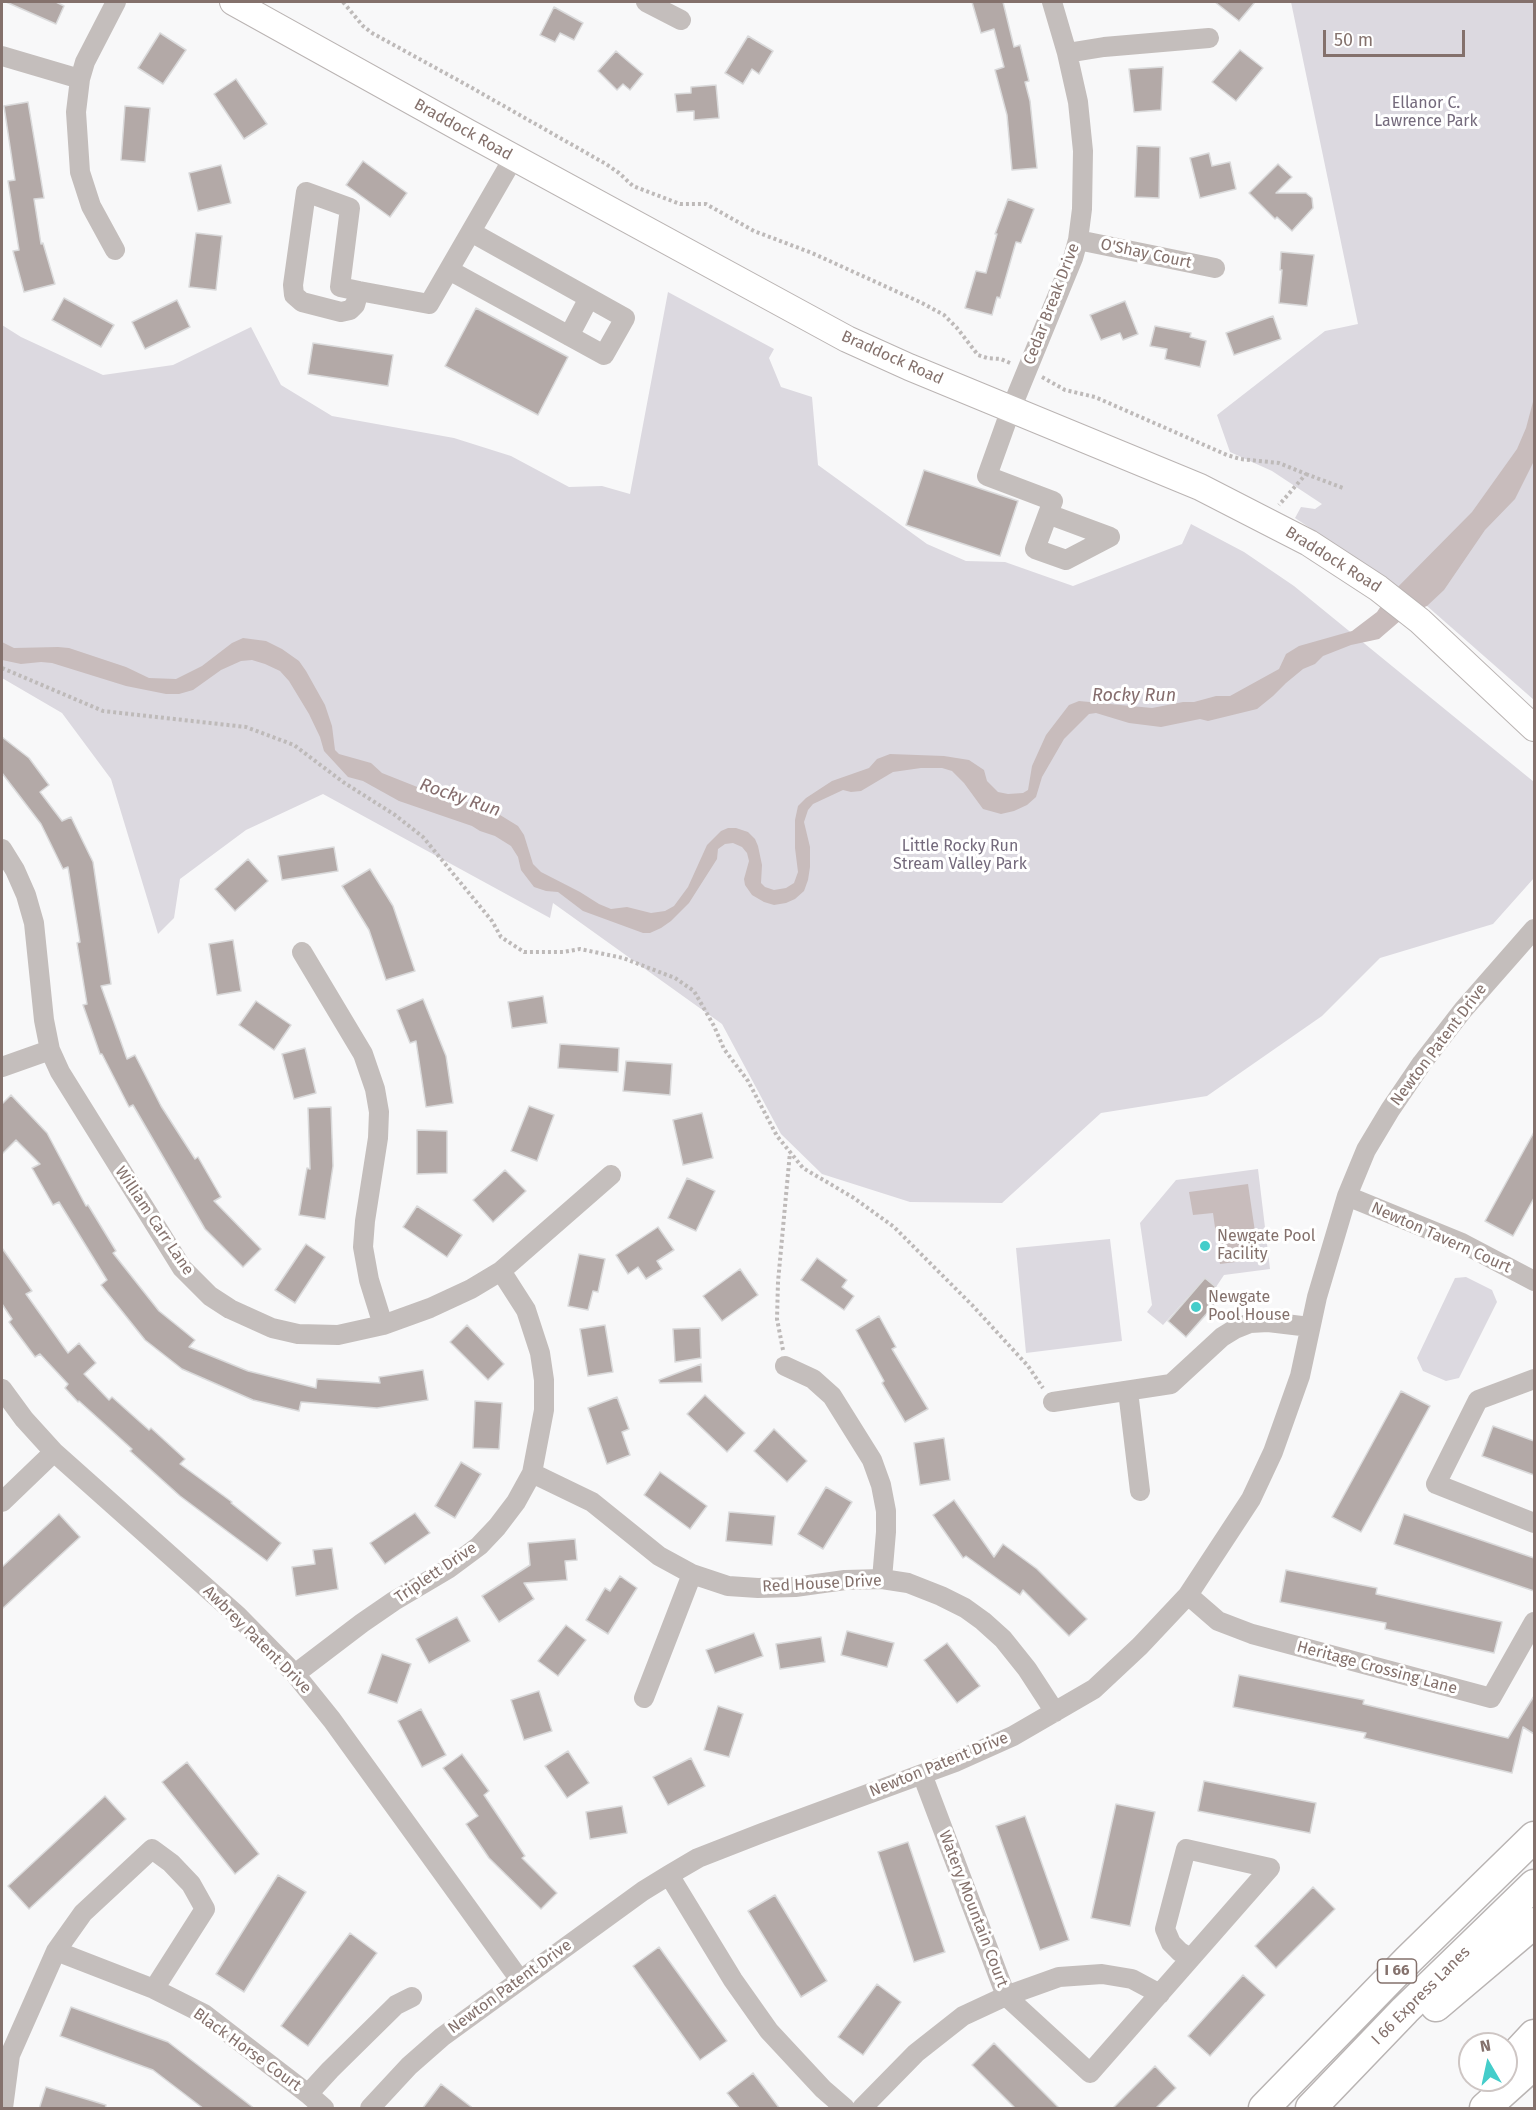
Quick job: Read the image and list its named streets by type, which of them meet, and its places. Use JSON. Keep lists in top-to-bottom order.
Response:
{
  "streets": {
    "highway": ["I 66", "I 66 Express Lanes"],
    "main road": ["Braddock Road"],
    "street": [
      "O'Shay Court",
      "Cedar Break Drive",
      "Newton Patent Drive",
      "William Carr Lane",
      "Newton Tavern Court",
      "Triplett Drive",
      "Red House Drive",
      "Awbrey Patent Drive",
      "Heritage Crossing Lane",
      "Watery Mountain Court",
      "Black Horse Court"
    ]
  },
  "crossings": [
    ["Braddock Road", "Cedar Break Drive"],
    ["O'Shay Court", "Cedar Break Drive"],
    ["Newton Patent Drive", "Newton Tavern Court"],
    ["Newton Patent Drive", "Red House Drive"],
    ["Newton Patent Drive", "Awbrey Patent Drive"],
    ["Newton Patent Drive", "Heritage Crossing Lane"],
    ["Newton Patent Drive", "Watery Mountain Court"],
    ["William Carr Lane", "Triplett Drive"],
    ["Triplett Drive", "Red House Drive"],
    ["Triplett Drive", "Awbrey Patent Drive"]
  ],
  "water": ["Rocky Run"],
  "parks": ["Ellanor C. Lawrence Park", "Little Rocky Run Stream Valley Park"],
  "places": ["Newgate Pool Facility", "Newgate Pool House"],
  "scale_bar": "50 m",
  "north": "top"
}
